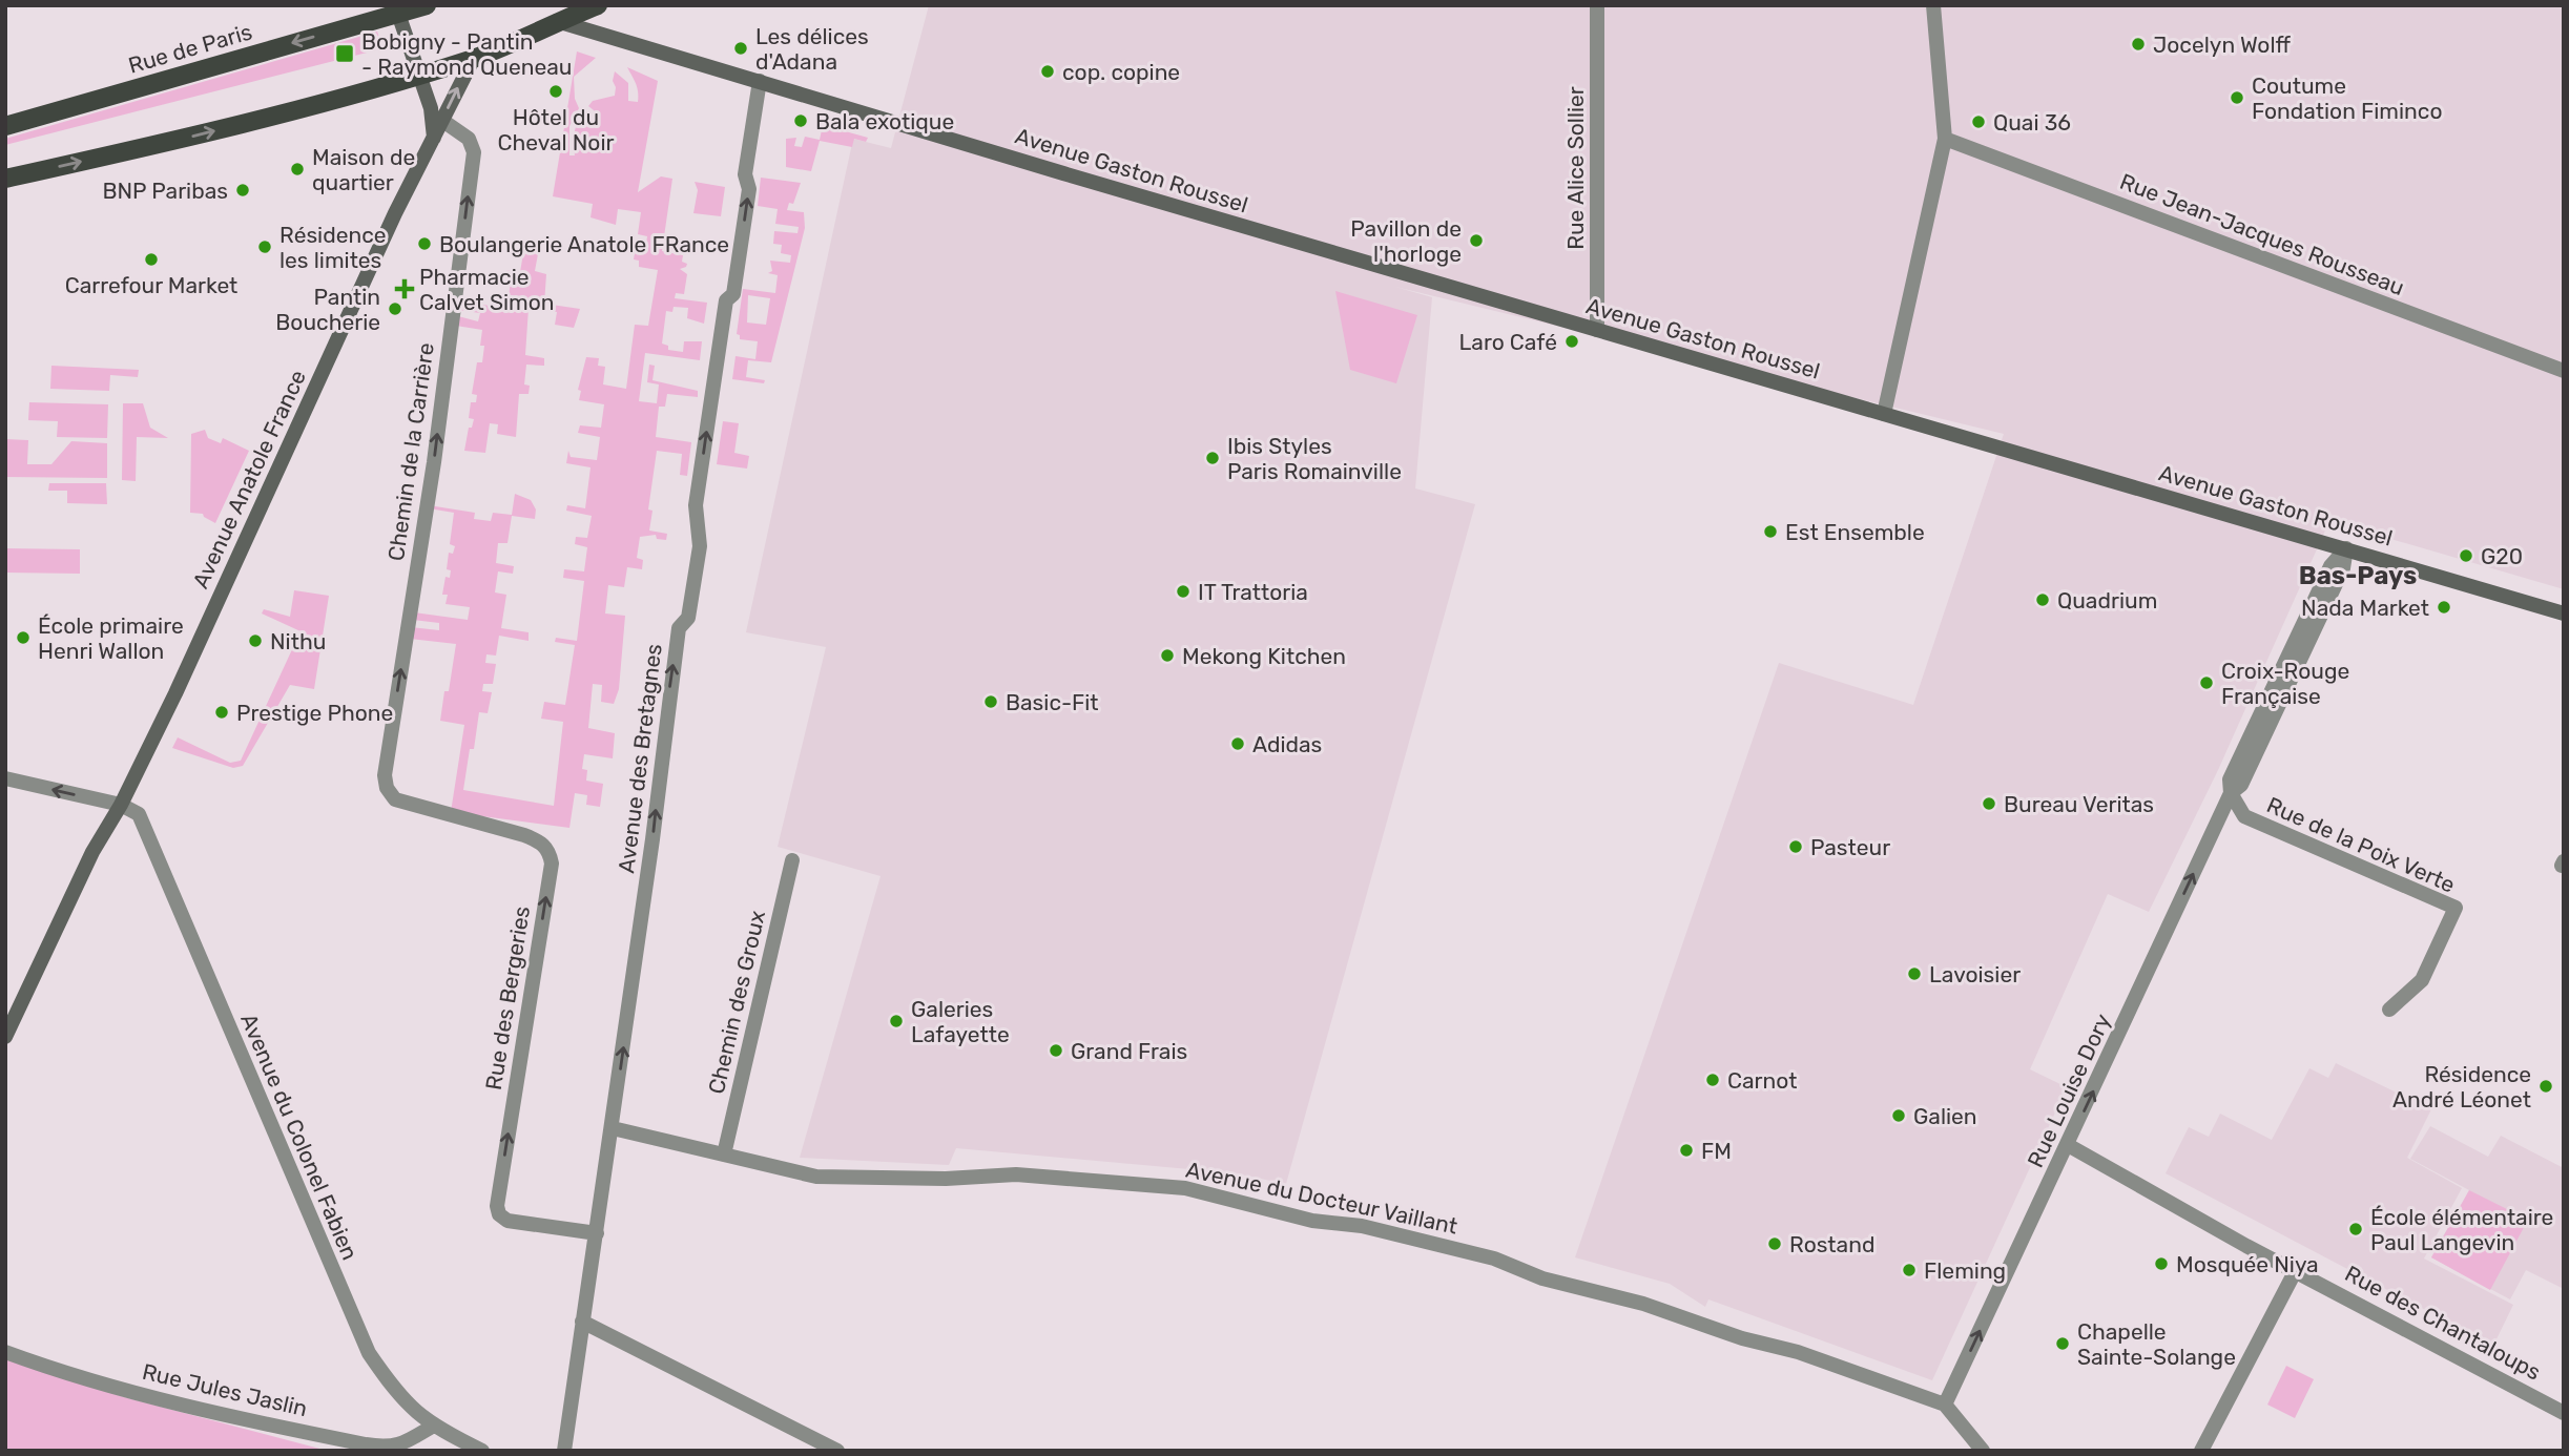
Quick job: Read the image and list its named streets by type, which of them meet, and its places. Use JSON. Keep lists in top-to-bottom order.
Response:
{
  "streets": {
    "main road": ["Rue de Paris", "Avenue Gaston Roussel", "Avenue Anatole France"],
    "street": [
      "Rue Alice Sollier",
      "Rue Jean-Jacques Rousseau",
      "Chemin de la Carrière",
      "Avenue des Bretagnes",
      "Rue de la Poix Verte",
      "Rue des Bergeries",
      "Chemin des Groux",
      "Rue Louise Dory",
      "Avenue du Colonel Fabien",
      "Avenue du Docteur Vaillant",
      "Rue des Chantaloups",
      "Rue Jules Jaslin"
    ]
  },
  "crossings": [
    ["Rue Alice Sollier", "Avenue Gaston Roussel"],
    ["Avenue Gaston Roussel", "Avenue des Bretagnes"],
    ["Avenue Gaston Roussel", "Rue Louise Dory"],
    ["Chemin de la Carrière", "Avenue Anatole France"],
    ["Chemin de la Carrière", "Rue des Bergeries"],
    ["Avenue Anatole France", "Avenue du Colonel Fabien"],
    ["Avenue des Bretagnes", "Rue des Bergeries"],
    ["Avenue des Bretagnes", "Avenue du Docteur Vaillant"],
    ["Rue de la Poix Verte", "Rue Louise Dory"],
    ["Chemin des Groux", "Avenue du Docteur Vaillant"],
    ["Rue Louise Dory", "Avenue du Docteur Vaillant"],
    ["Rue Louise Dory", "Rue des Chantaloups"],
    ["Avenue du Colonel Fabien", "Rue Jules Jaslin"]
  ],
  "one_way": ["Chemin de la Carrière", "Avenue des Bretagnes", "Rue Louise Dory"],
  "districts": ["Bas-Pays"],
  "places": {
    "other": [
      "Jocelyn Wolff",
      "Les délices d'Adana",
      "cop. copine",
      "Hôtel du Cheval Noir",
      "Coutume Fondation Fiminco",
      "Bala exotique",
      "Quai 36",
      "Maison de quartier",
      "BNP Paribas",
      "Pavillon de l'horloge",
      "Boulangerie Anatole FRance",
      "Résidence les limites",
      "Carrefour Market",
      "Pantin Boucherie",
      "Laro Café",
      "Ibis Styles Paris Romainville",
      "Est Ensemble",
      "G20",
      "IT Trattoria",
      "Quadrium",
      "Nada Market",
      "École primaire Henri Wallon",
      "Nithu",
      "Mekong Kitchen",
      "Croix-Rouge Française",
      "Basic-Fit",
      "Prestige Phone",
      "Adidas",
      "Bureau Veritas",
      "Pasteur",
      "Lavoisier",
      "Galeries Lafayette",
      "Grand Frais",
      "Carnot",
      "Résidence André Léonet",
      "Galien",
      "FM",
      "École élémentaire Paul Langevin",
      "Rostand",
      "Mosquée Niya",
      "Fleming",
      "Chapelle Sainte-Solange"
    ],
    "transit": ["Bobigny - Pantin - Raymond Queneau"],
    "health": ["Pharmacie Calvet Simon"]
  }
}
